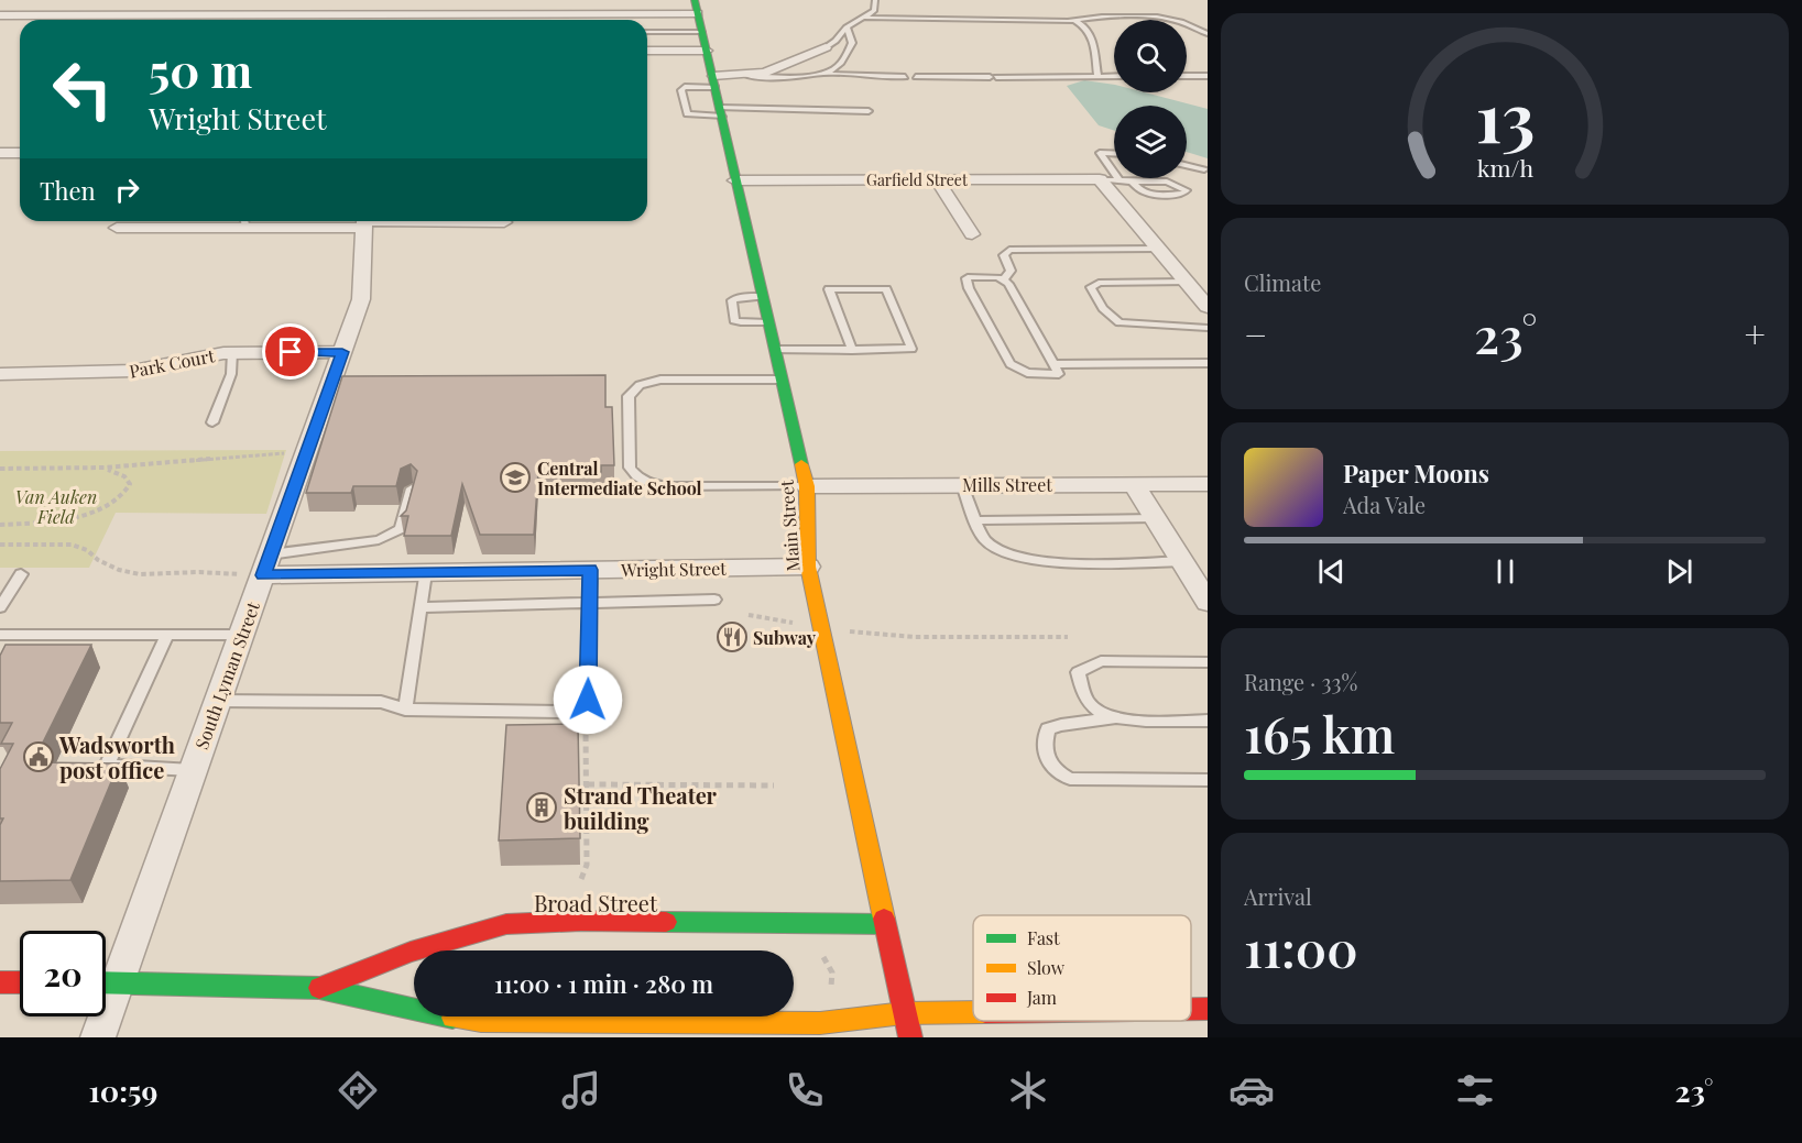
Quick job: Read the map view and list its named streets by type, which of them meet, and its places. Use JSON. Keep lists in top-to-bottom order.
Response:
{
  "streets": {
    "main road": ["Main Street", "Broad Street"],
    "street": [
      "Garfield Street",
      "Park Court",
      "Mills Street",
      "Wright Street",
      "South Lyman Street"
    ]
  },
  "crossings": [
    ["Garfield Street", "Main Street"],
    ["Park Court", "South Lyman Street"],
    ["Mills Street", "Main Street"],
    ["Main Street", "Wright Street"],
    ["Main Street", "Broad Street"],
    ["Wright Street", "South Lyman Street"]
  ],
  "parks": ["Van Auken Field"],
  "places": {
    "school or university": ["Central Intermediate School"],
    "restaurant": ["Subway"],
    "public building": ["Wadsworth post office"],
    "building": ["Strand Theater building"]
  },
  "legend": ["Fast", "Slow", "Jam"],
  "page": {
    "turn": ["50 m", "Wright Street"],
    "then": "Then",
    "tile": [
      "Climate",
      ["Range · 33%", "165 km"],
      ["Arrival", "11:00"]
    ],
    "heat": ["−", "23°", "+"],
    "song": ["Paper Moons", "Ada Vale"],
    "limit": "20",
    "trip": "11:00 · 1 min · 280 m",
    "tabs": ["10:59", "23°"],
    "gauge": ["13", "km/h"]
  }
}
